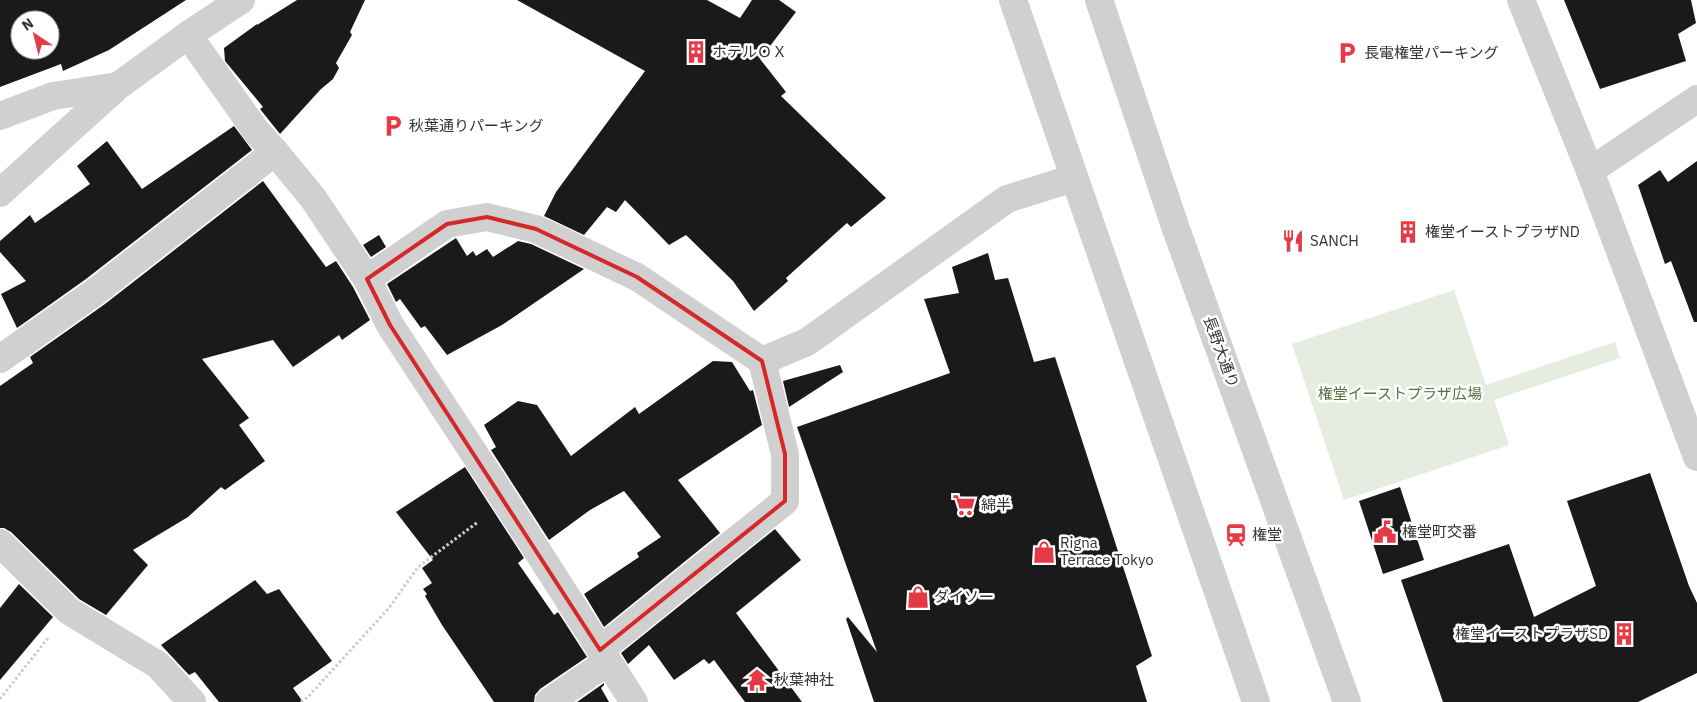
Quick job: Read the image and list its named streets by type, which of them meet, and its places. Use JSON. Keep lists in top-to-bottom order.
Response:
{
  "streets": {
    "street": ["長野大通り"]
  },
  "parks": ["権堂イーストプラザ広場"],
  "places": {
    "building": ["ホテルＯＸ", "権堂イーストプラザND", "権堂イーストプラザSD"],
    "parking": ["長電権堂パーキング", "秋葉通りパーキング"],
    "restaurant": ["SANCH"],
    "supermarket": ["綿半"],
    "public building": ["権堂町交番"],
    "station": ["権堂"],
    "shop": ["Rigna Terrace Tokyo", "ダイソー"],
    "temple": ["秋葉神社"]
  },
  "north": "top left"
}
